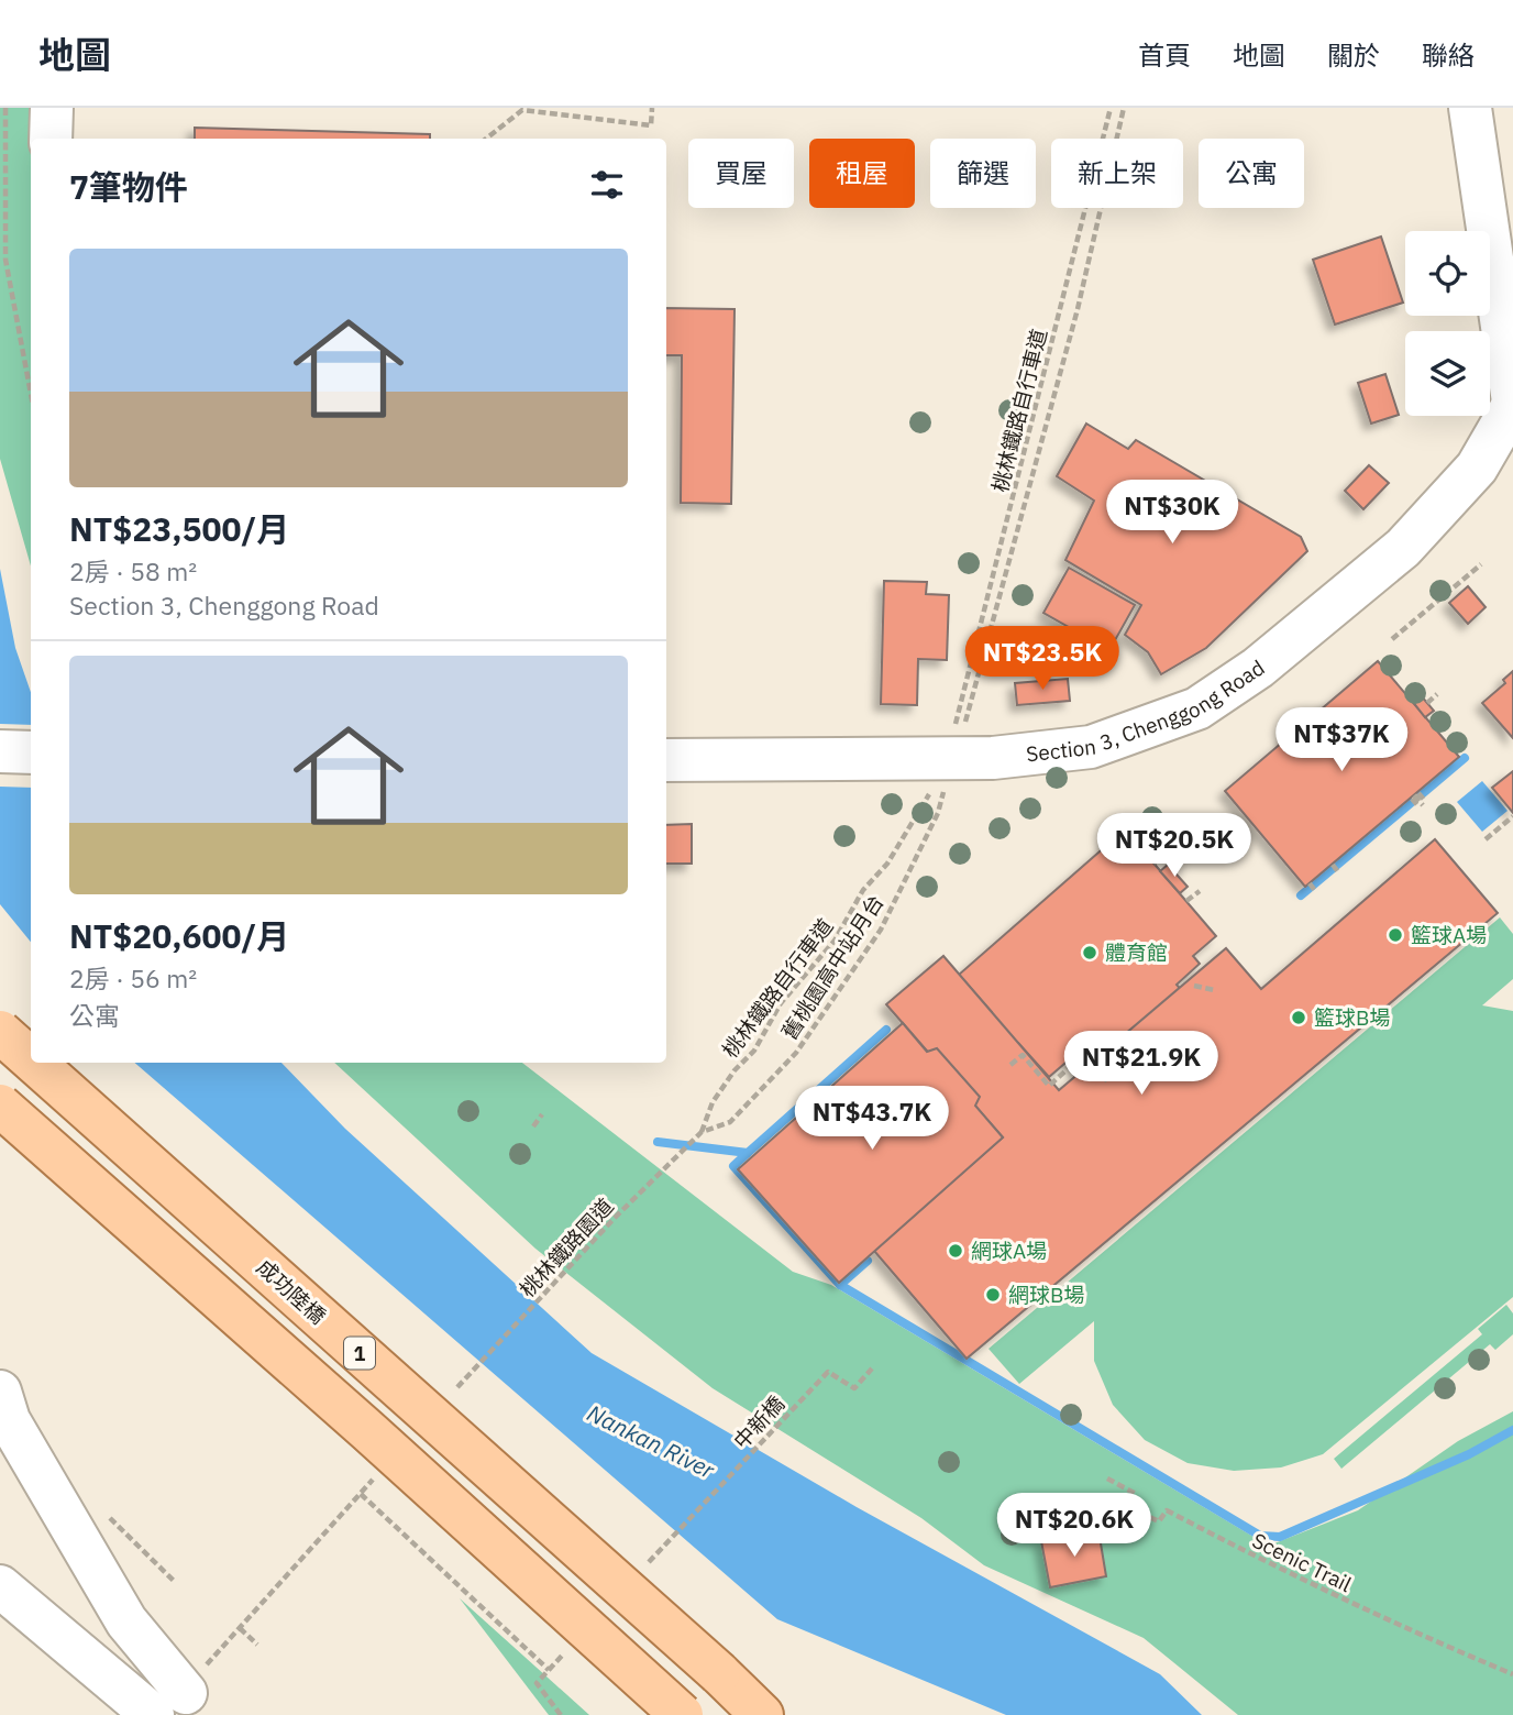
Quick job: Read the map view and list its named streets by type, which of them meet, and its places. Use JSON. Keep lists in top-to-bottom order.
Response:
{
  "streets": {
    "main road": ["成功陸橋", "1"],
    "street": ["Section 3, Chenggong Road"],
    "path": [
      "桃林鐵路自行車道",
      "舊桃園高中站月台",
      "桃林鐵路園道",
      "中新橋",
      "Scenic Trail"
    ]
  },
  "crossings": [
    ["桃林鐵路自行車道", "舊桃園高中站月台"],
    ["桃林鐵路自行車道", "桃林鐵路園道"],
    ["舊桃園高中站月台", "桃林鐵路園道"]
  ],
  "water": ["Nankan River"],
  "places": [
    "籃球A場",
    "體育館",
    "籃球B場",
    "網球A場",
    "網球B場"
  ],
  "page": {
    "header": "地圖",
    "nav": [
      "首頁",
      "地圖",
      "關於",
      "聯絡"
    ],
    "chip": [
      "買屋",
      "租屋",
      "篩選",
      "新上架",
      "公寓"
    ],
    "heading": "7筆物件",
    "list": [
      {
        "name": "NT$23,500/月",
        "note": "2房 · 58 m² · Section 3, Chenggong Road"
      },
      {
        "name": "NT$20,600/月",
        "note": "2房 · 56 m² · 公寓"
      }
    ],
    "price": [
      "NT$30K",
      "NT$23.5K",
      "NT$37K",
      "NT$20.5K",
      "NT$21.9K",
      "NT$43.7K",
      "NT$20.6K"
    ]
  }
}
